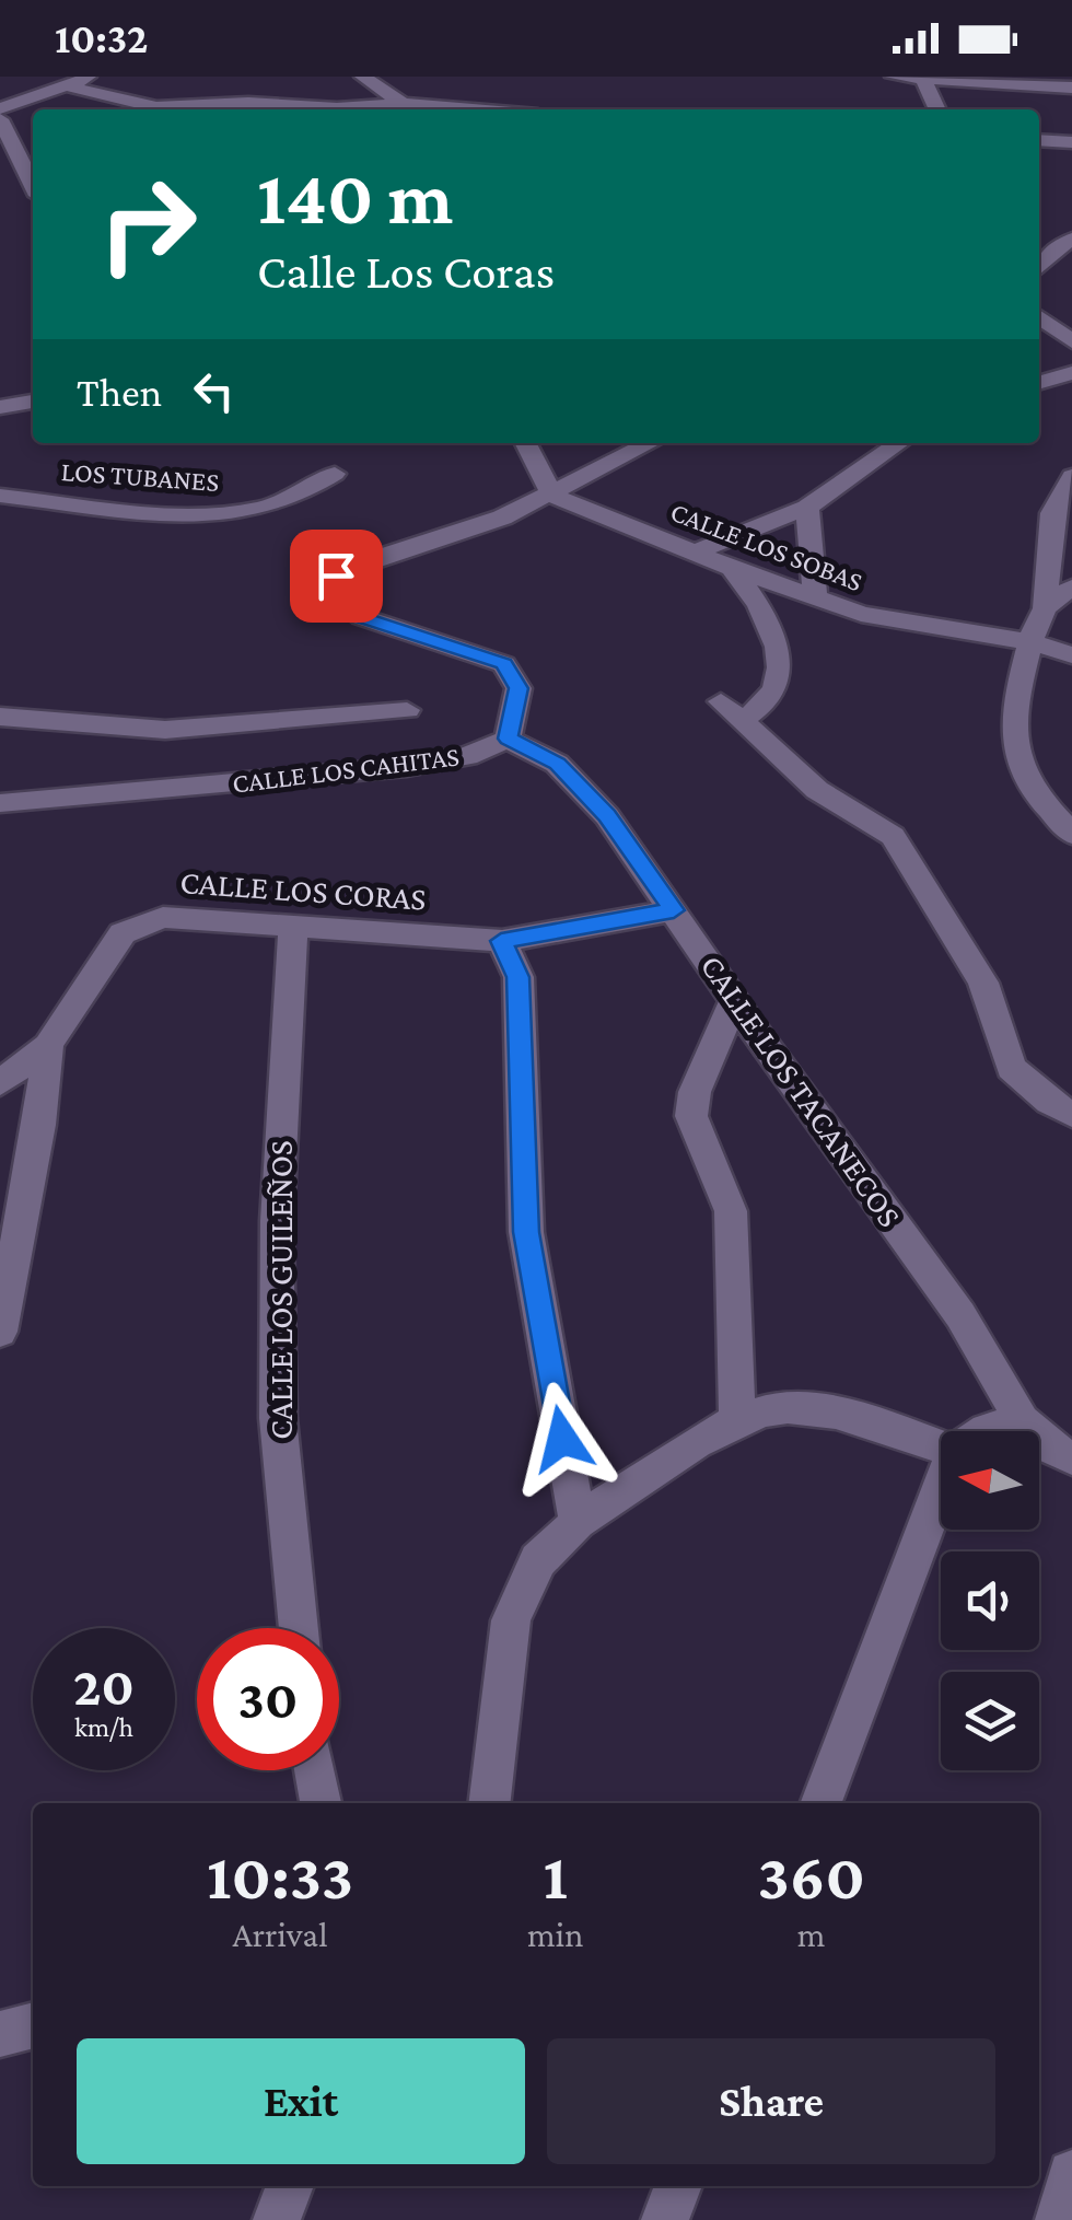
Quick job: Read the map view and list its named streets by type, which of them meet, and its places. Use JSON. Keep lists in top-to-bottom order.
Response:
{
  "streets": {
    "street": [
      "LOS TUBANES",
      "CALLE LOS SOBAS",
      "CALLE LOS CAHITAS",
      "CALLE LOS CORAS",
      "CALLE LOS TACANECOS",
      "CALLE LOS GUILEÑOS"
    ]
  },
  "crossings": [
    ["CALLE LOS CAHITAS", "CALLE LOS TACANECOS"],
    ["CALLE LOS CORAS", "CALLE LOS TACANECOS"],
    ["CALLE LOS CORAS", "CALLE LOS GUILEÑOS"]
  ],
  "north": "left",
  "page": {
    "status": "10:32",
    "turn": ["140 m", "Calle Los Coras"],
    "then": "Then",
    "speed": "20 km/h",
    "limit": "30",
    "eta": [
      "10:33",
      "Arrival",
      "1",
      "min",
      "360",
      "m"
    ],
    "buttons": ["Exit", "Share"]
  }
}
